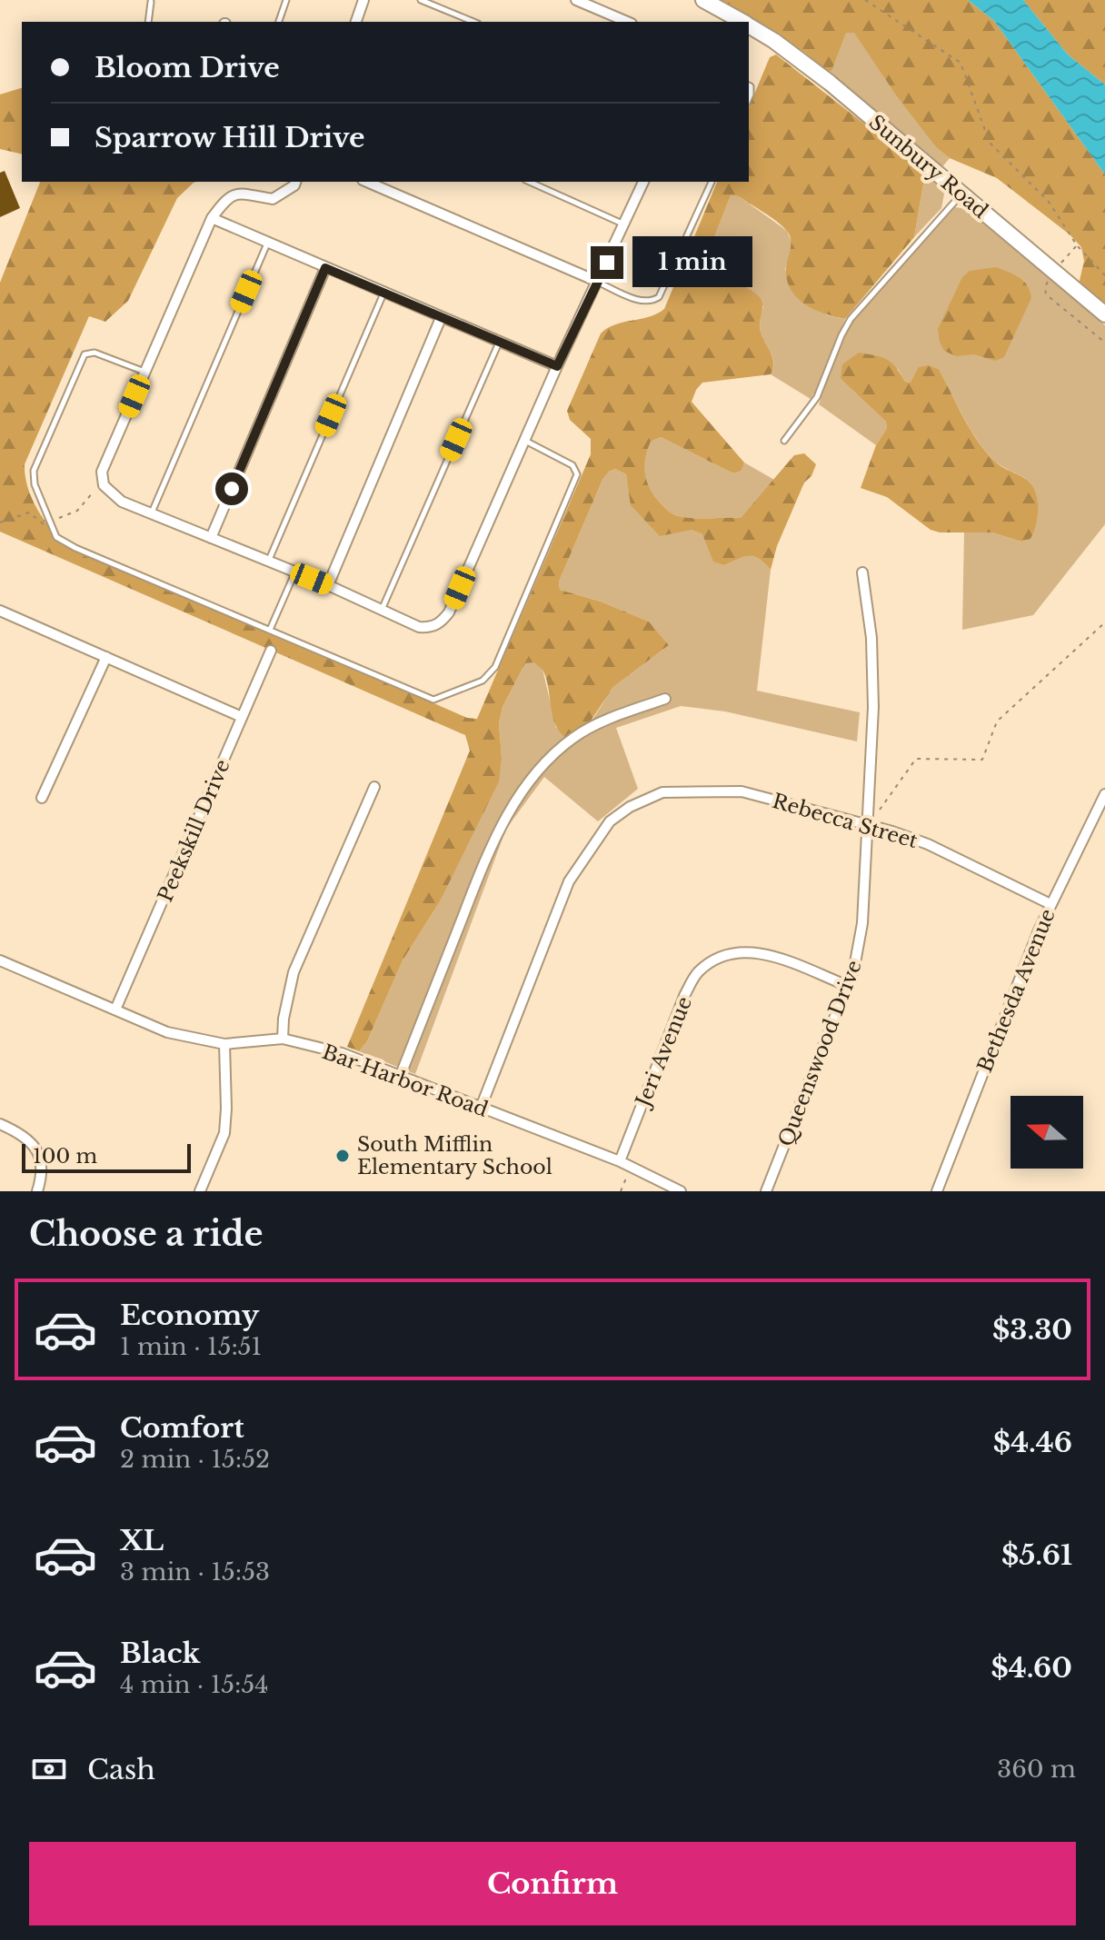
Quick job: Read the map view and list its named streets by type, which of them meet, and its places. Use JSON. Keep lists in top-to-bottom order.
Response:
{
  "streets": {
    "main road": ["Sunbury Road"],
    "street": [
      "Rebecca Street",
      "Peekskill Drive",
      "Bethesda Avenue",
      "Jeri Avenue",
      "Queenswood Drive",
      "Bar Harbor Road"
    ]
  },
  "crossings": [
    ["Rebecca Street", "Bethesda Avenue"],
    ["Rebecca Street", "Queenswood Drive"],
    ["Rebecca Street", "Bar Harbor Road"],
    ["Peekskill Drive", "Bar Harbor Road"],
    ["Jeri Avenue", "Queenswood Drive"],
    ["Jeri Avenue", "Bar Harbor Road"]
  ],
  "places": ["South Mifflin Elementary School"],
  "scale_bar": "100 m",
  "north": "left",
  "page": {
    "banner": ["Bloom Drive", "Sparrow Hill Drive"],
    "bubble": "1 min",
    "scale": "100 m",
    "heading": "Choose a ride",
    "list": [
      {
        "name": "Economy",
        "note": "1 min · 15:51",
        "value": "$3.30"
      },
      {
        "name": "Comfort",
        "note": "2 min · 15:52",
        "value": "$4.46"
      },
      {
        "name": "XL",
        "note": "3 min · 15:53",
        "value": "$5.61"
      },
      {
        "name": "Black",
        "note": "4 min · 15:54",
        "value": "$4.60"
      }
    ],
    "pay": ["Cash", "360 m"],
    "buttons": "Confirm"
  }
}
